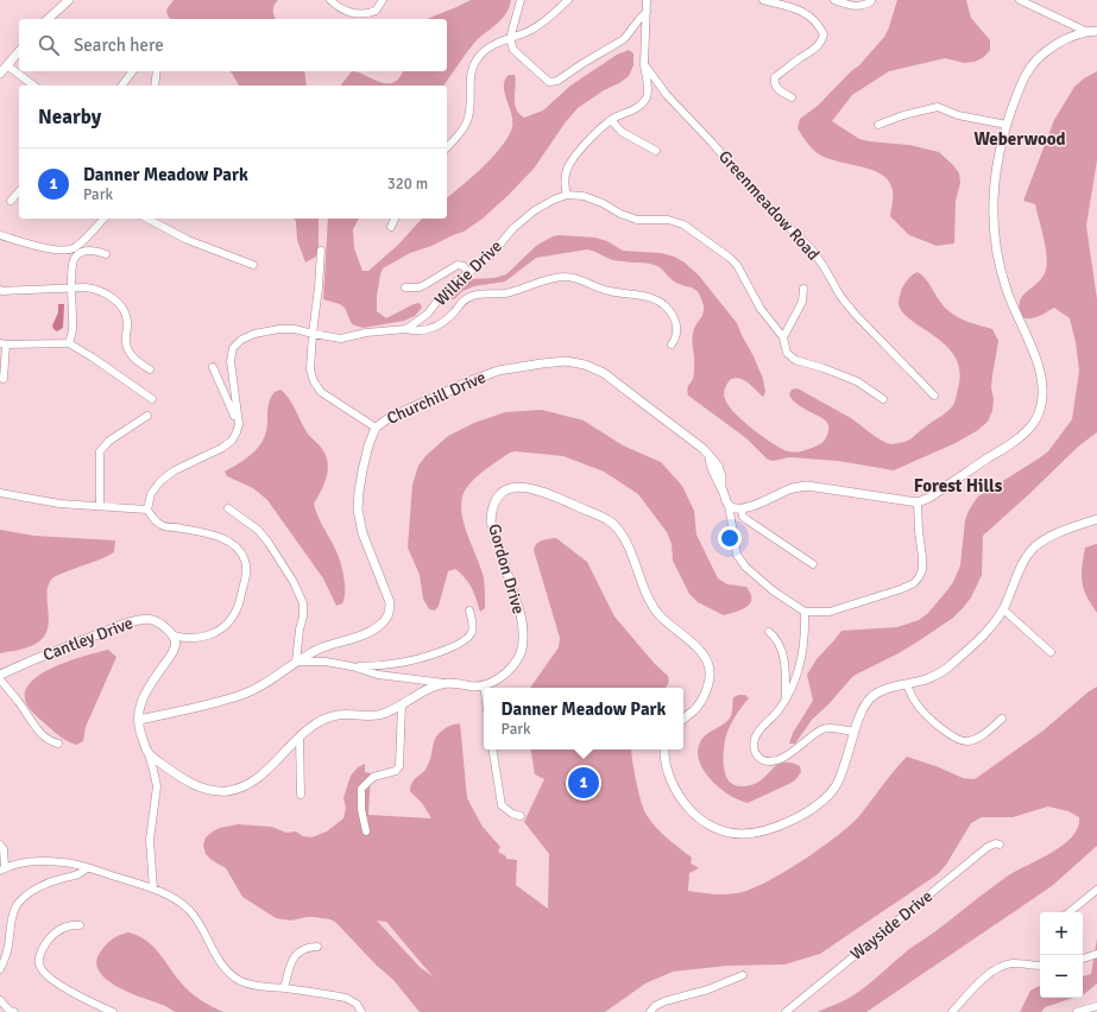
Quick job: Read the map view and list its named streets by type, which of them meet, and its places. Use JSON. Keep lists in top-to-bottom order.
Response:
{
  "streets": {
    "street": [
      "Greenmeadow Road",
      "Wilkie Drive",
      "Churchill Drive",
      "Gordon Drive",
      "Cantley Drive",
      "Wayside Drive"
    ]
  },
  "crossings": [
    ["Churchill Drive", "Gordon Drive"]
  ],
  "districts": ["Weberwood", "Forest Hills"],
  "page": {
    "search": "Search here",
    "heading": "Nearby",
    "list": [
      {
        "mark": "1",
        "name": "Danner Meadow Park",
        "note": "Park",
        "value": "320 m"
      }
    ],
    "popup": ["Danner Meadow Park", "Park"],
    "pins": "1",
    "map_buttons": ["+", "−"]
  }
}
